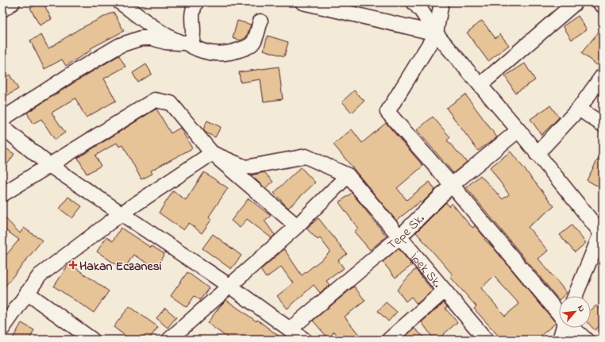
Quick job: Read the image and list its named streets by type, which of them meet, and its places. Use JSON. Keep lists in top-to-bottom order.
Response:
{
  "streets": {
    "street": ["Tepe Sk.", "İpek Sk."]
  },
  "crossings": [
    ["Tepe Sk.", "İpek Sk."]
  ],
  "places": {
    "health": ["Hakan Eczanesi"]
  },
  "north": "top right"
}
